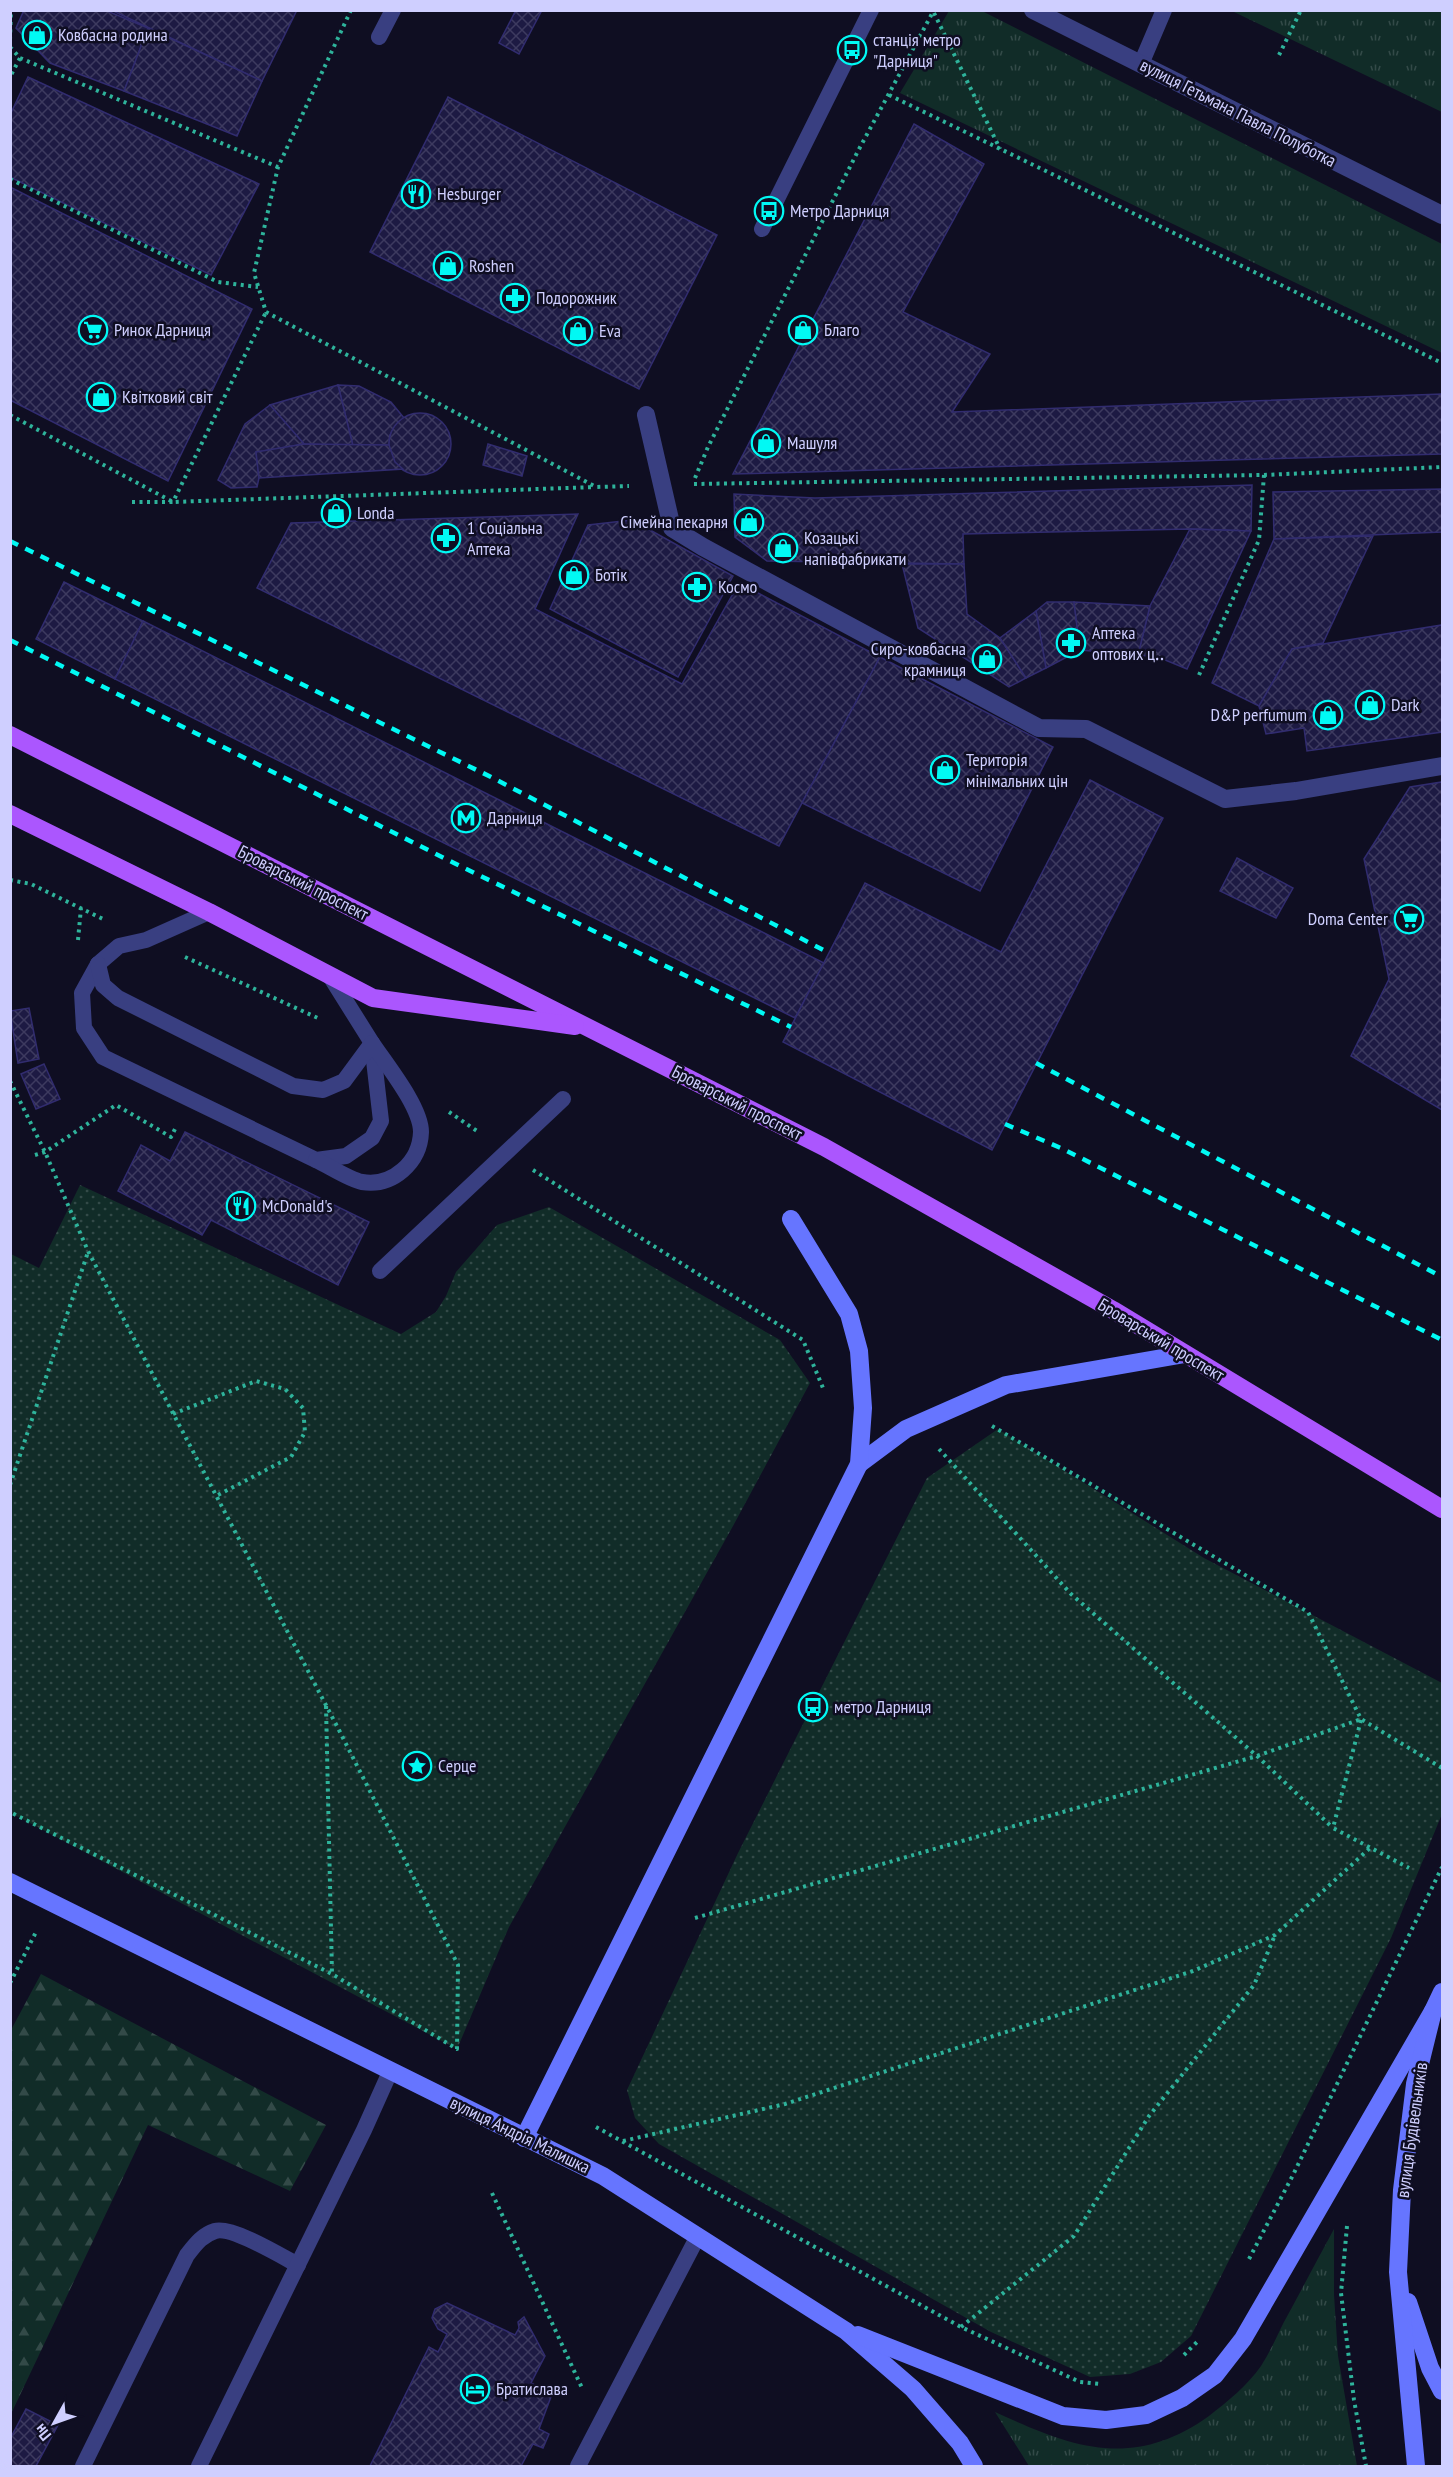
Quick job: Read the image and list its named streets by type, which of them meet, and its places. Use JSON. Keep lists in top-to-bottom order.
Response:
{
  "streets": {
    "main road": ["Броварський проспект"],
    "street": ["вулиця Гетьмана Павла Полуботка", "вулиця Будівельників", "вулиця Андрія Малишка"]
  },
  "places": {
    "shop": [
      "Ковбасна родина",
      "Roshen",
      "Благо",
      "Eva",
      "Квітковий світ",
      "Машуля",
      "Londa",
      "Сімейна пекарня",
      "Козацькі напівфабрикати",
      "Ботік",
      "Сиро-ковбасна крамниця",
      "Dark",
      "D&P perfumum",
      "Територія мінімальних цін"
    ],
    "bus stop": ["станція метро \"Дарниця\"", "Метро Дарниця", "метро Дарниця"],
    "restaurant": ["Hesburger", "McDonald's"],
    "pharmacy": [
      "Подорожник",
      "1 Соціальна Аптека",
      "Космо",
      "Аптека оптових ц‥"
    ],
    "supermarket": ["Ринок Дарниця", "Doma Center"],
    "metro station": ["Дарниця"],
    "place": ["Серце"],
    "hotel": ["Братислава"]
  },
  "north": "bottom left"
}
